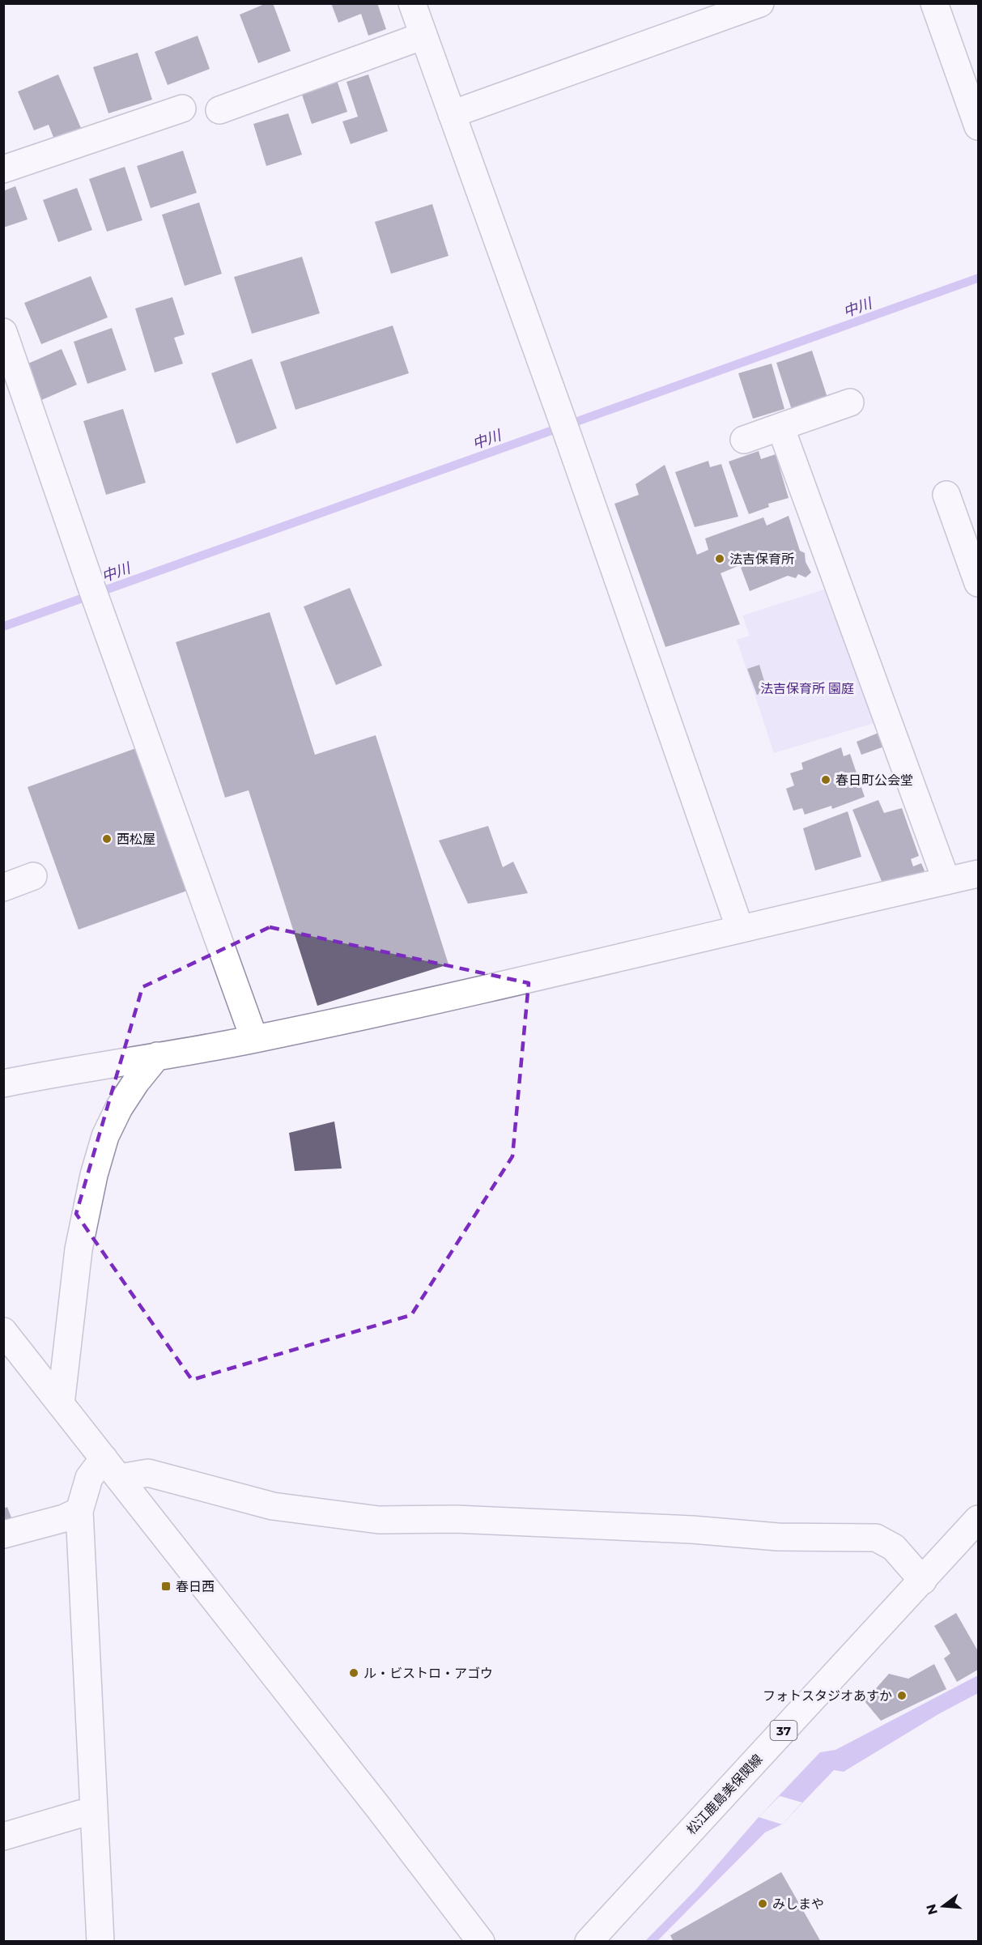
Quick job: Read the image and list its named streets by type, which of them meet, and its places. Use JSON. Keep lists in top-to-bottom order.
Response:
{
  "streets": {
    "street": ["37", "松江鹿島美保関線"]
  },
  "water": ["中川"],
  "parks": ["法吉保育所 園庭"],
  "places": {
    "other": [
      "法吉保育所",
      "春日町公会堂",
      "西松屋",
      "ル・ビストロ・アゴウ",
      "フォトスタジオあすか",
      "みしまや"
    ],
    "transit": ["春日西"]
  },
  "north": "left"
}
